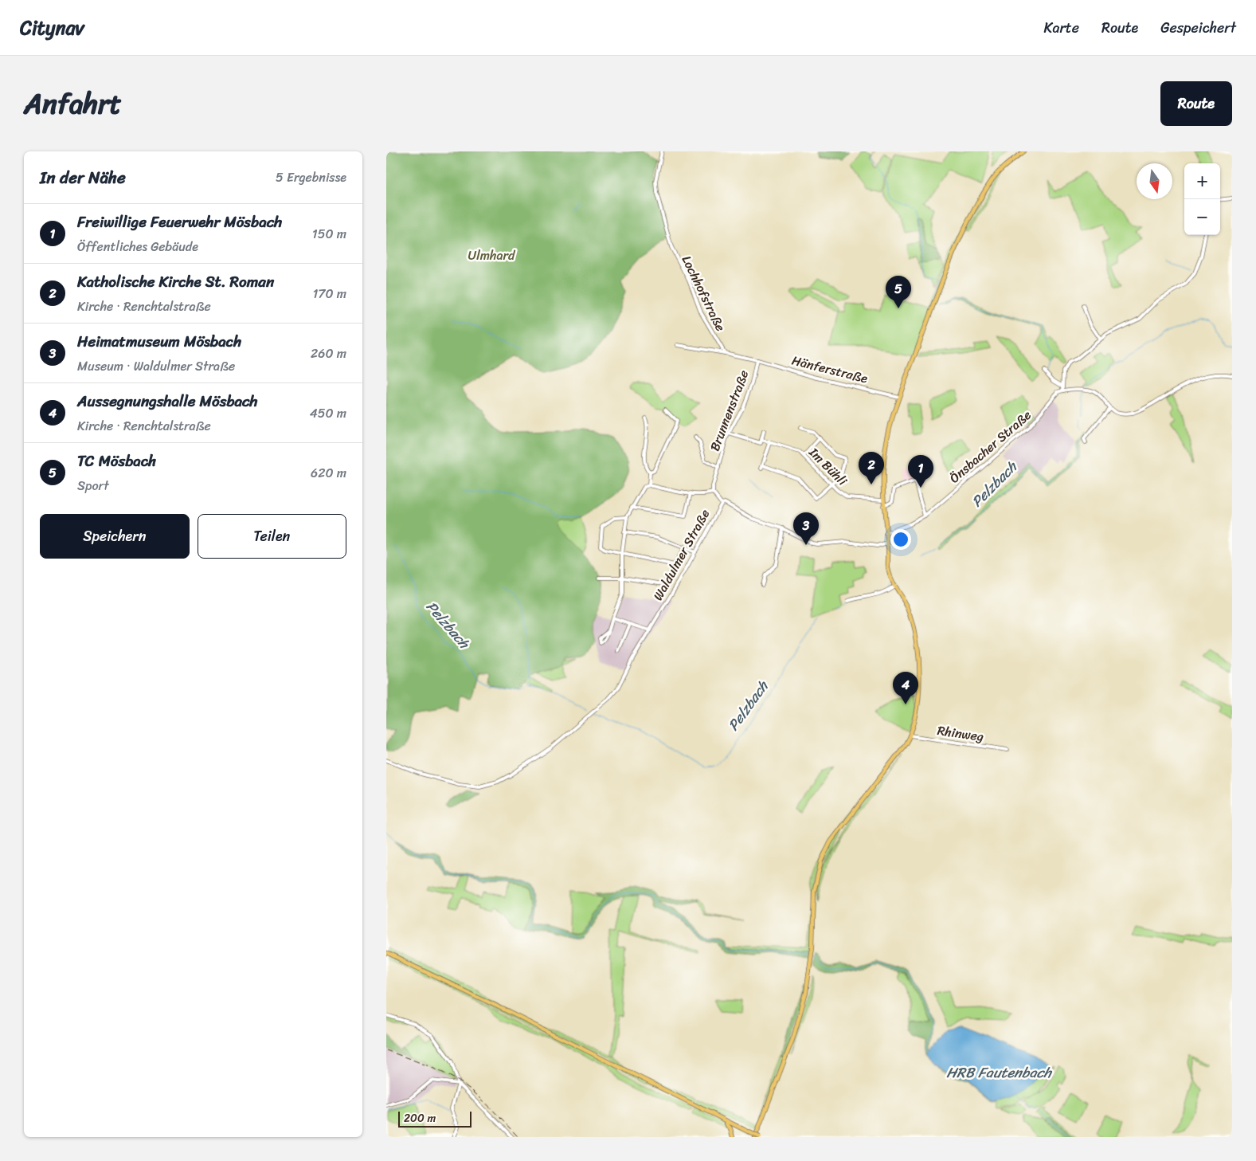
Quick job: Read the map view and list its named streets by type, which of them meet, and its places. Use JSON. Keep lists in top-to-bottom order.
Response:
{
  "streets": {
    "street": [
      "Lochhofstraße",
      "Hänferstraße",
      "Brunnenstraße",
      "Önsbacher Straße",
      "Im Bühli",
      "Waldulmer Straße",
      "Rhinweg"
    ]
  },
  "crossings": [
    ["Hänferstraße", "Brunnenstraße"],
    ["Brunnenstraße", "Im Bühli"]
  ],
  "water": ["Pelzbach", "HRB Fautenbach"],
  "parks": ["Ulmhard"],
  "scale_bar": "200 m",
  "north": "bottom",
  "page": {
    "header": "Citynav",
    "nav": ["Karte", "Route", "Gespeichert"],
    "title": "Anfahrt",
    "buttons": [
      "Route",
      ["Speichern", "Teilen"]
    ],
    "heading": ["In der Nähe", "5 Ergebnisse"],
    "map_buttons": ["+", "−"],
    "list": [
      {
        "mark": "1",
        "name": "Freiwillige Feuerwehr Mösbach",
        "note": "Öffentliches Gebäude",
        "value": "150 m"
      },
      {
        "mark": "2",
        "name": "Katholische Kirche St. Roman",
        "note": "Kirche · Renchtalstraße",
        "value": "170 m"
      },
      {
        "mark": "3",
        "name": "Heimatmuseum Mösbach",
        "note": "Museum · Waldulmer Straße",
        "value": "260 m"
      },
      {
        "mark": "4",
        "name": "Aussegnungshalle Mösbach",
        "note": "Kirche · Renchtalstraße",
        "value": "450 m"
      },
      {
        "mark": "5",
        "name": "TC Mösbach",
        "note": "Sport",
        "value": "620 m"
      }
    ],
    "pins": [
      "5",
      "2",
      "1",
      "3",
      "4"
    ],
    "scale": "200 m"
  }
}
